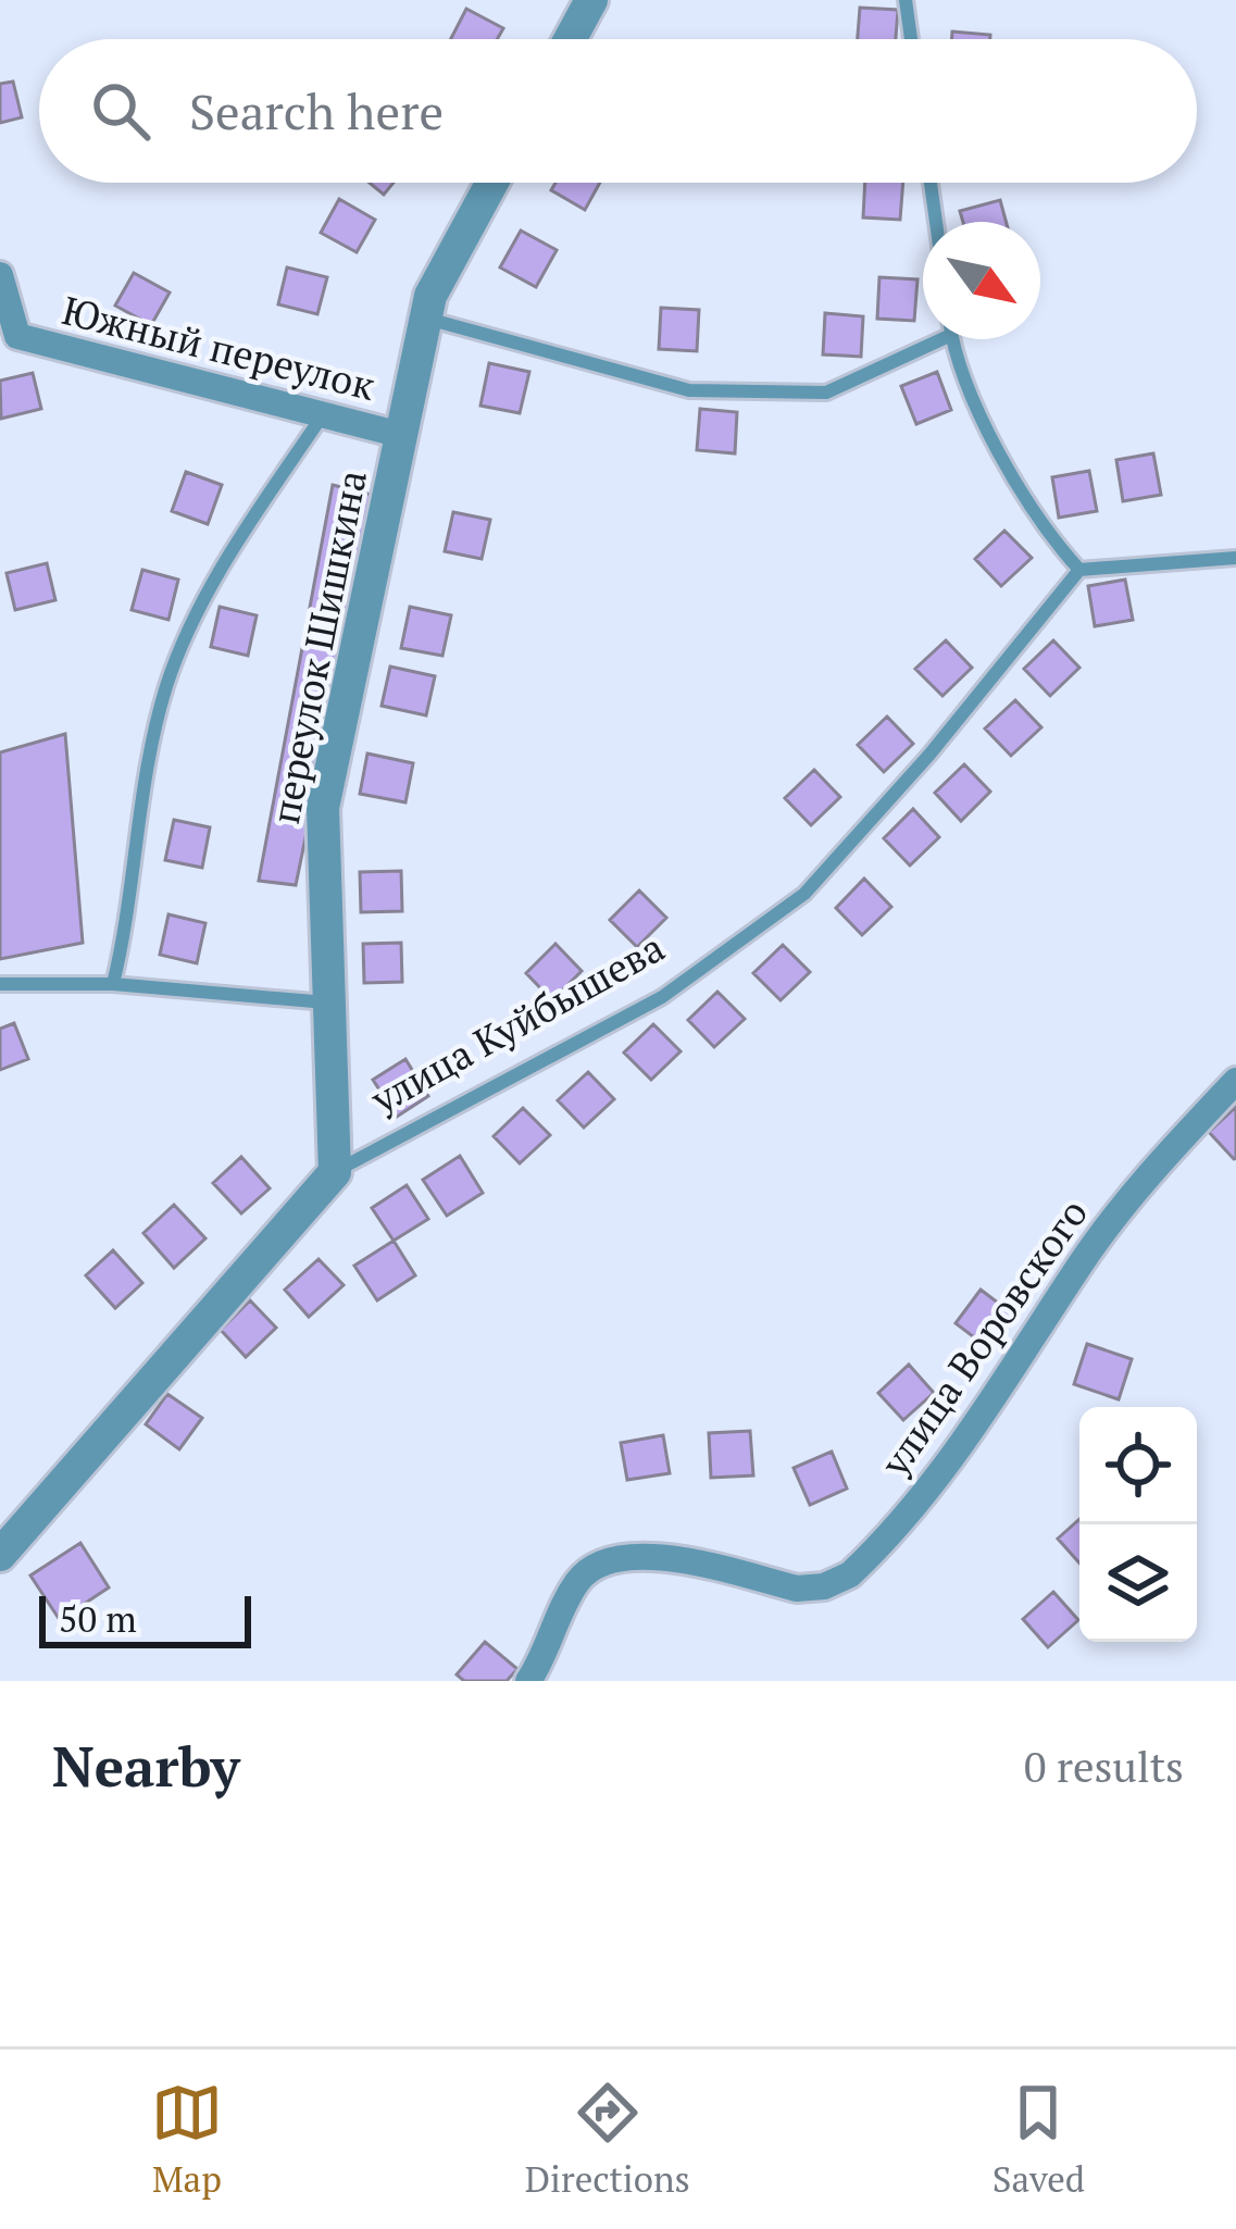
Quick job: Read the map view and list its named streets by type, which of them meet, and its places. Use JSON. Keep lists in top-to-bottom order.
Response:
{
  "streets": {
    "street": [
      "Южный переулок",
      "переулок Шишкина",
      "улица Куйбышева",
      "улица Воровского"
    ]
  },
  "crossings": [
    ["Южный переулок", "переулок Шишкина"],
    ["переулок Шишкина", "улица Куйбышева"]
  ],
  "scale_bar": "50 m",
  "north": "bottom right",
  "page": {
    "search": "Search here",
    "scale": "50 m",
    "heading": ["Nearby", "0 results"],
    "nav": ["Map", "Directions", "Saved"]
  }
}
